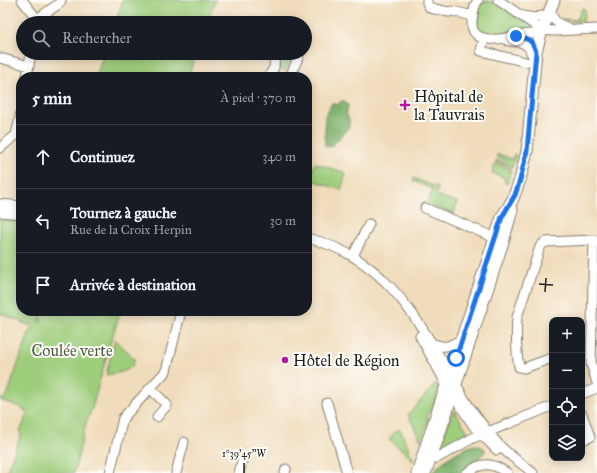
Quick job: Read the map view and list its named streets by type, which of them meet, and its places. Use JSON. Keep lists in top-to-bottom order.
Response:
{
  "parks": ["Coulée verte"],
  "places": {
    "health": ["Hôpital de la Tauvrais"],
    "other": ["Hôtel de Région"]
  },
  "page": {
    "search": "Rechercher",
    "heading": ["5 min", "À pied · 370 m"],
    "list": [
      ["Continuez", "340 m"],
      ["Tournez à gauche", "Rue de la Croix Herpin", "30 m"],
      "Arrivée à destination"
    ],
    "map_buttons": ["+", "−"]
  },
  "coordinates": ["1°39'45\"W"]
}
